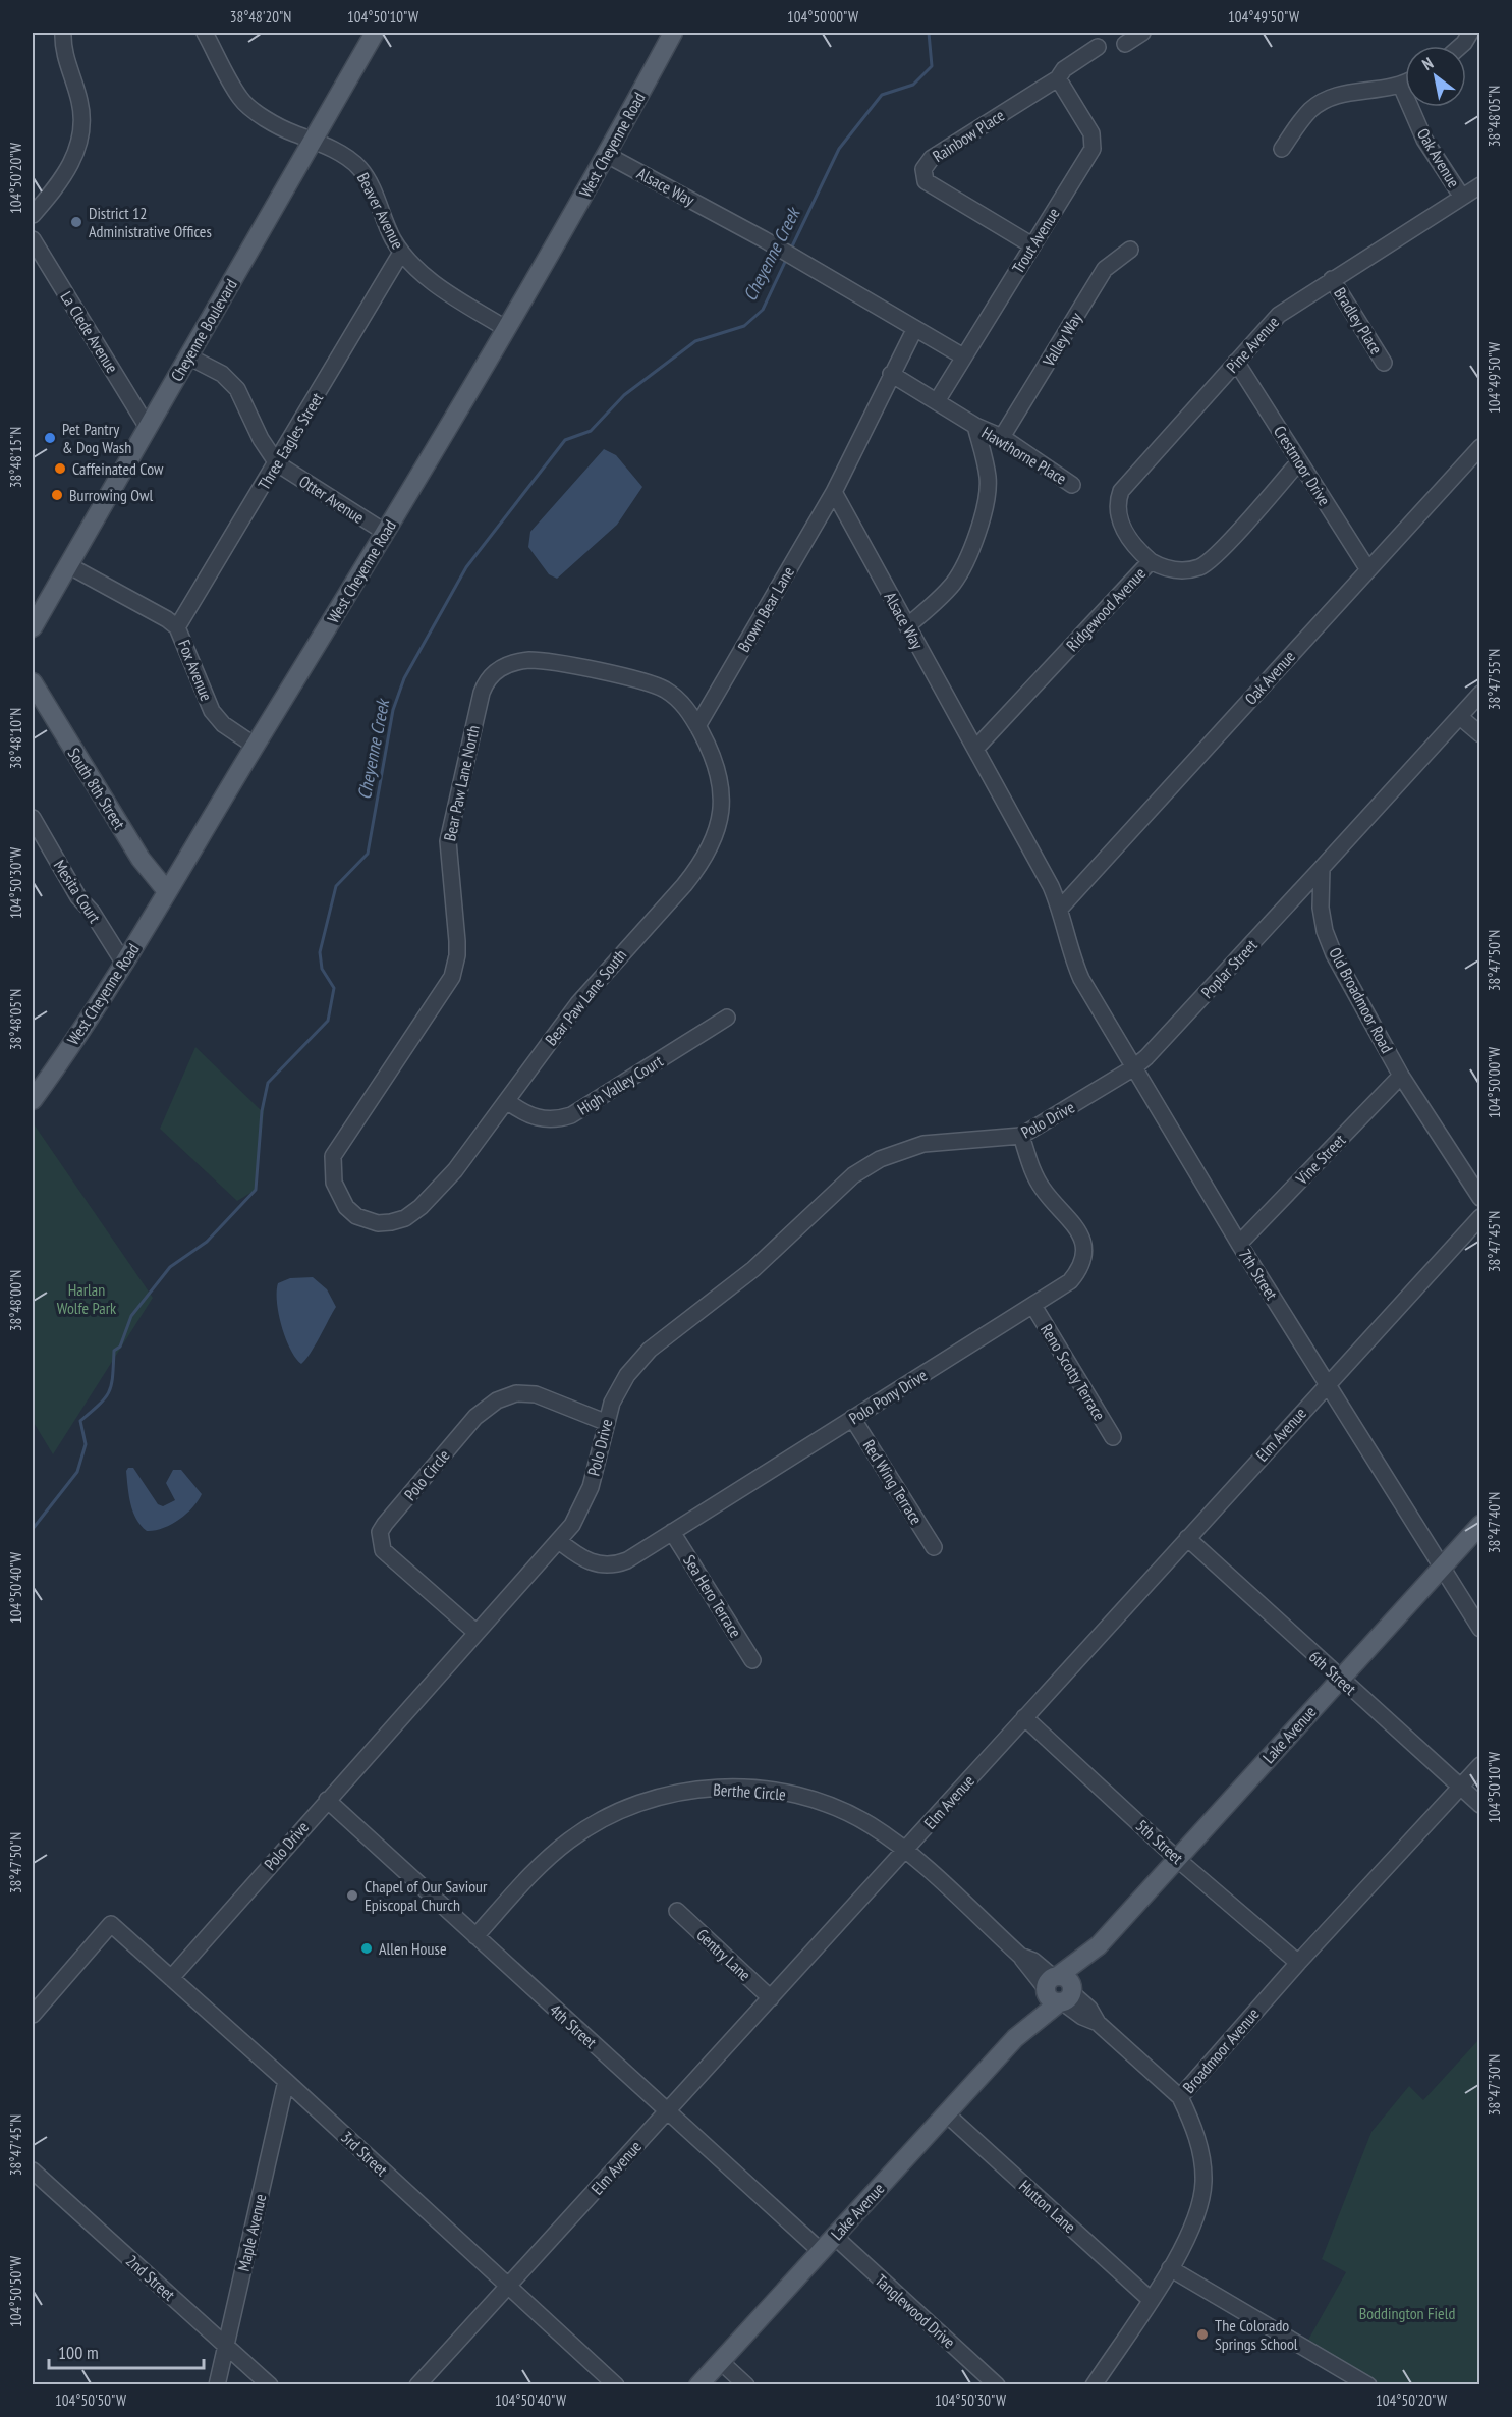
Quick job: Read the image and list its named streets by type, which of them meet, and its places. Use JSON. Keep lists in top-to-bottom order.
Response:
{
  "streets": {
    "main road": [
      "West Cheyenne Road",
      "Cheyenne Boulevard",
      "South 8th Street",
      "Lake Avenue"
    ],
    "street": [
      "Rainbow Place",
      "Oak Avenue",
      "Alsace Way",
      "Beaver Avenue",
      "Trout Avenue",
      "Bradley Place",
      "La Clede Avenue",
      "Valley Way",
      "Pine Avenue",
      "Three Eagles Street",
      "Hawthorne Place",
      "Crestmoor Drive",
      "Otter Avenue",
      "Brown Bear Lane",
      "Ridgewood Avenue",
      "Fox Avenue",
      "Bear Paw Lane North",
      "Mesita Court",
      "Poplar Street",
      "Bear Paw Lane South",
      "Old Broadmoor Road",
      "High Valley Court",
      "Polo Drive",
      "Vine Street",
      "7th Street",
      "Reno Scotty Terrace",
      "Polo Pony Drive",
      "Elm Avenue",
      "Polo Circle",
      "Red Wing Terrace",
      "Sea Hero Terrace",
      "6th Street",
      "Berthe Circle",
      "5th Street",
      "Gentry Lane",
      "4th Street",
      "Broadmoor Avenue",
      "3rd Street",
      "Hutton Lane",
      "Maple Avenue",
      "2nd Street",
      "Tanglewood Drive"
    ]
  },
  "crossings": [
    ["Rainbow Place", "Trout Avenue"],
    ["West Cheyenne Road", "Alsace Way"],
    ["West Cheyenne Road", "Beaver Avenue"],
    ["West Cheyenne Road", "Otter Avenue"],
    ["West Cheyenne Road", "Fox Avenue"],
    ["West Cheyenne Road", "South 8th Street"],
    ["West Cheyenne Road", "Mesita Court"],
    ["Oak Avenue", "Alsace Way"],
    ["Oak Avenue", "Pine Avenue"],
    ["Oak Avenue", "Crestmoor Drive"],
    ["Oak Avenue", "7th Street"],
    ["Alsace Way", "Trout Avenue"],
    ["Alsace Way", "Hawthorne Place"],
    ["Alsace Way", "Brown Bear Lane"],
    ["Alsace Way", "Ridgewood Avenue"],
    ["Alsace Way", "7th Street"],
    ["Beaver Avenue", "Cheyenne Boulevard"],
    ["Beaver Avenue", "Three Eagles Street"],
    ["Trout Avenue", "Hawthorne Place"],
    ["Bradley Place", "Pine Avenue"],
    ["Cheyenne Boulevard", "La Clede Avenue"],
    ["Cheyenne Boulevard", "Otter Avenue"],
    ["Cheyenne Boulevard", "Fox Avenue"],
    ["Valley Way", "Hawthorne Place"],
    ["Pine Avenue", "Crestmoor Drive"],
    ["Pine Avenue", "Ridgewood Avenue"],
    ["Three Eagles Street", "Otter Avenue"],
    ["Three Eagles Street", "Fox Avenue"],
    ["Crestmoor Drive", "Ridgewood Avenue"],
    ["Brown Bear Lane", "Bear Paw Lane North"],
    ["Brown Bear Lane", "Bear Paw Lane South"],
    ["Bear Paw Lane North", "Bear Paw Lane South"],
    ["Poplar Street", "Old Broadmoor Road"],
    ["Poplar Street", "Polo Drive"],
    ["Poplar Street", "7th Street"],
    ["Bear Paw Lane South", "High Valley Court"],
    ["Old Broadmoor Road", "Vine Street"],
    ["Polo Drive", "7th Street"],
    ["Polo Drive", "Polo Pony Drive"],
    ["Polo Drive", "Polo Circle"],
    ["Polo Drive", "4th Street"],
    ["Polo Drive", "3rd Street"],
    ["Vine Street", "7th Street"],
    ["7th Street", "Elm Avenue"],
    ["7th Street", "Lake Avenue"],
    ["Reno Scotty Terrace", "Polo Pony Drive"],
    ["Polo Pony Drive", "Red Wing Terrace"],
    ["Polo Pony Drive", "Sea Hero Terrace"],
    ["Elm Avenue", "6th Street"],
    ["Elm Avenue", "Berthe Circle"],
    ["Elm Avenue", "5th Street"],
    ["Elm Avenue", "Gentry Lane"],
    ["Elm Avenue", "4th Street"],
    ["Elm Avenue", "3rd Street"],
    ["6th Street", "Lake Avenue"],
    ["6th Street", "Broadmoor Avenue"],
    ["Lake Avenue", "Berthe Circle"],
    ["Lake Avenue", "5th Street"],
    ["Lake Avenue", "4th Street"],
    ["Lake Avenue", "Hutton Lane"],
    ["Lake Avenue", "Tanglewood Drive"],
    ["Berthe Circle", "4th Street"],
    ["Berthe Circle", "Broadmoor Avenue"],
    ["5th Street", "Broadmoor Avenue"],
    ["Broadmoor Avenue", "Hutton Lane"],
    ["3rd Street", "Maple Avenue"],
    ["Maple Avenue", "2nd Street"]
  ],
  "water": ["Cheyenne Creek"],
  "parks": ["Harlan Wolfe Park", "Boddington Field"],
  "places": [
    "District 12 Administrative Offices",
    "Pet Pantry & Dog Wash",
    "Caffeinated Cow",
    "Burrowing Owl",
    "Chapel of Our Saviour Episcopal Church",
    "Allen House",
    "The Colorado Springs School"
  ],
  "scale_bar": "100 m",
  "north": "top left",
  "coordinates": [
    "38°48'20\"N",
    "104°50'10\"W",
    "104°50'00\"W",
    "104°49'50\"W",
    "38°48'05\"N",
    "104°50'20\"W",
    "38°48'15\"N",
    "38°47'55\"N",
    "38°48'10\"N",
    "104°50'30\"W",
    "38°47'50\"N",
    "38°47'45\"N",
    "38°48'00\"N",
    "38°47'40\"N",
    "104°50'40\"W",
    "38°47'30\"N",
    "104°50'50\"W"
  ]
}
